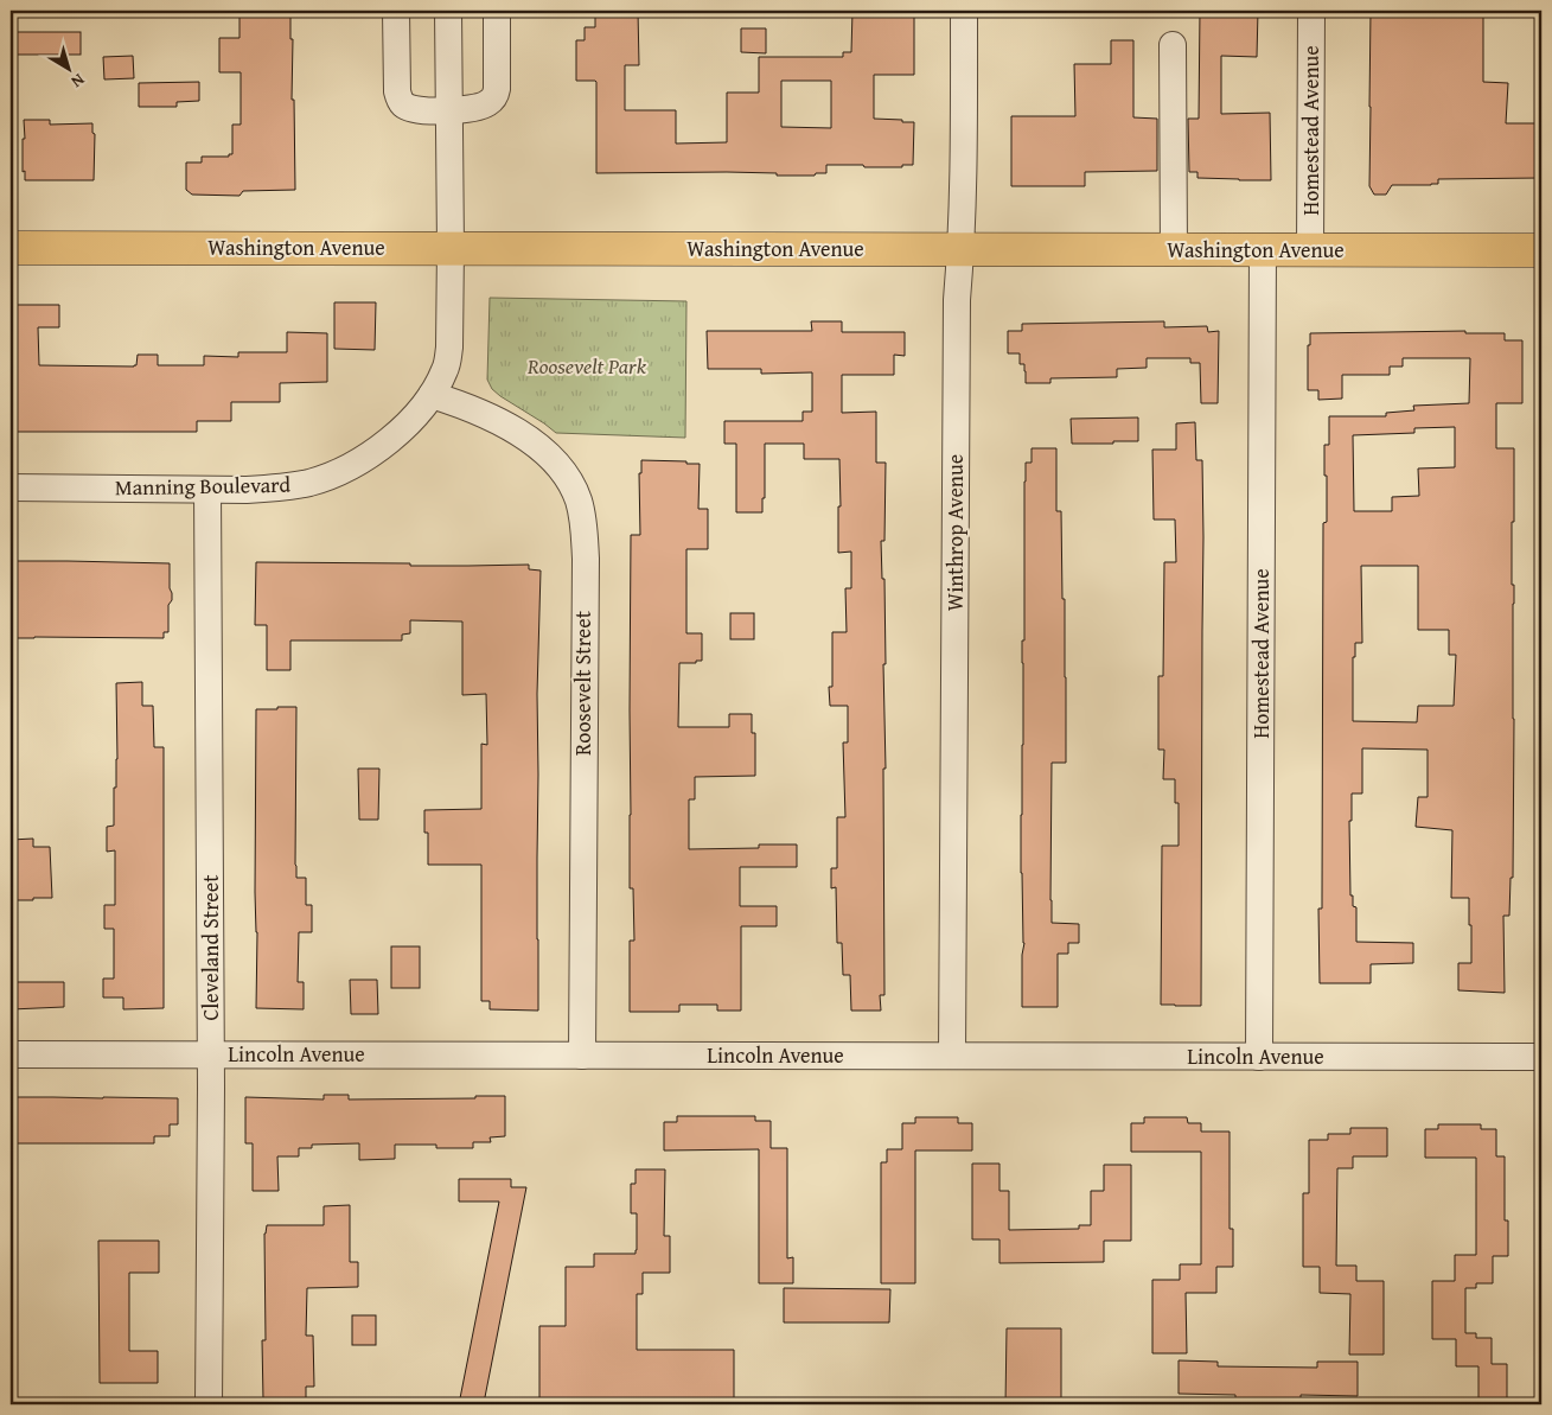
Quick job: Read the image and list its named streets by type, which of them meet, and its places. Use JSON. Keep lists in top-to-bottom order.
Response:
{
  "streets": {
    "main road": ["Washington Avenue"],
    "street": [
      "Homestead Avenue",
      "Manning Boulevard",
      "Winthrop Avenue",
      "Roosevelt Street",
      "Cleveland Street",
      "Lincoln Avenue"
    ]
  },
  "crossings": [
    ["Homestead Avenue", "Washington Avenue"],
    ["Homestead Avenue", "Lincoln Avenue"],
    ["Washington Avenue", "Manning Boulevard"],
    ["Washington Avenue", "Winthrop Avenue"],
    ["Manning Boulevard", "Roosevelt Street"],
    ["Manning Boulevard", "Cleveland Street"],
    ["Winthrop Avenue", "Lincoln Avenue"],
    ["Roosevelt Street", "Lincoln Avenue"],
    ["Cleveland Street", "Lincoln Avenue"]
  ],
  "parks": ["Roosevelt Park"],
  "north": "bottom right"
}
